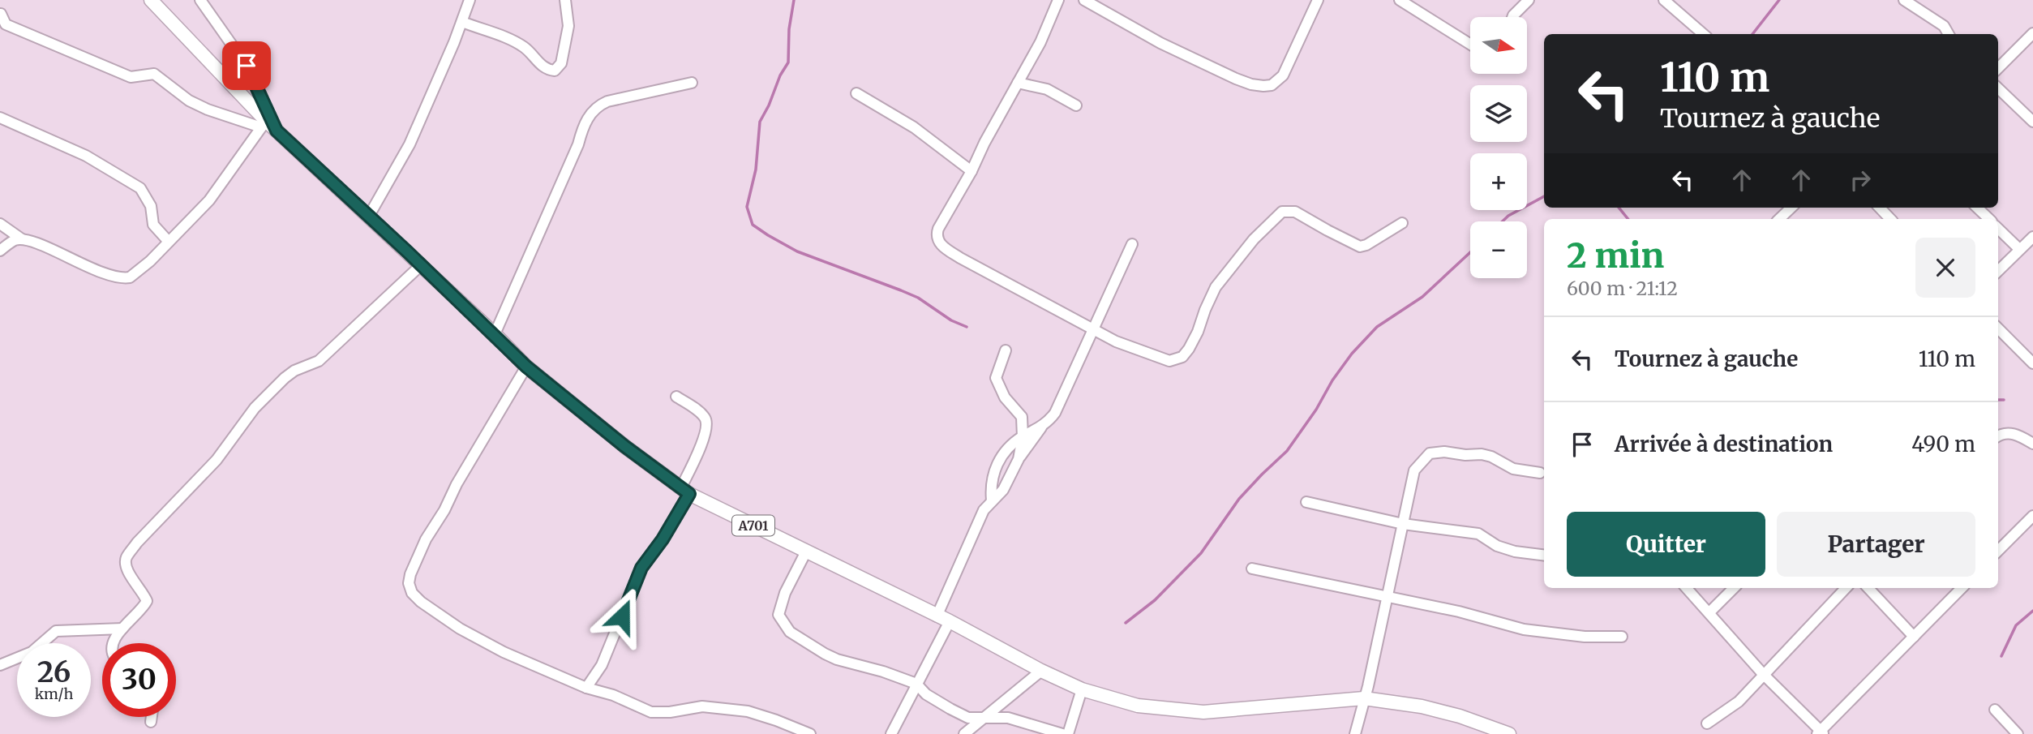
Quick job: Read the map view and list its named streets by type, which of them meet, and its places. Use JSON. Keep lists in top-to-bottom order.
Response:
{
  "streets": {
    "main road": ["A701"]
  },
  "north": "right",
  "page": {
    "map_buttons": ["+", "−"],
    "turn": ["110 m", "Tournez à gauche"],
    "heading": ["2 min", "600 m · 21:12"],
    "list": [
      {
        "name": "Tournez à gauche",
        "value": "110 m"
      },
      {
        "name": "Arrivée à destination",
        "value": "490 m"
      }
    ],
    "buttons": ["Quitter", "Partager"],
    "speed": "26 km/h",
    "limit": "30"
  }
}
